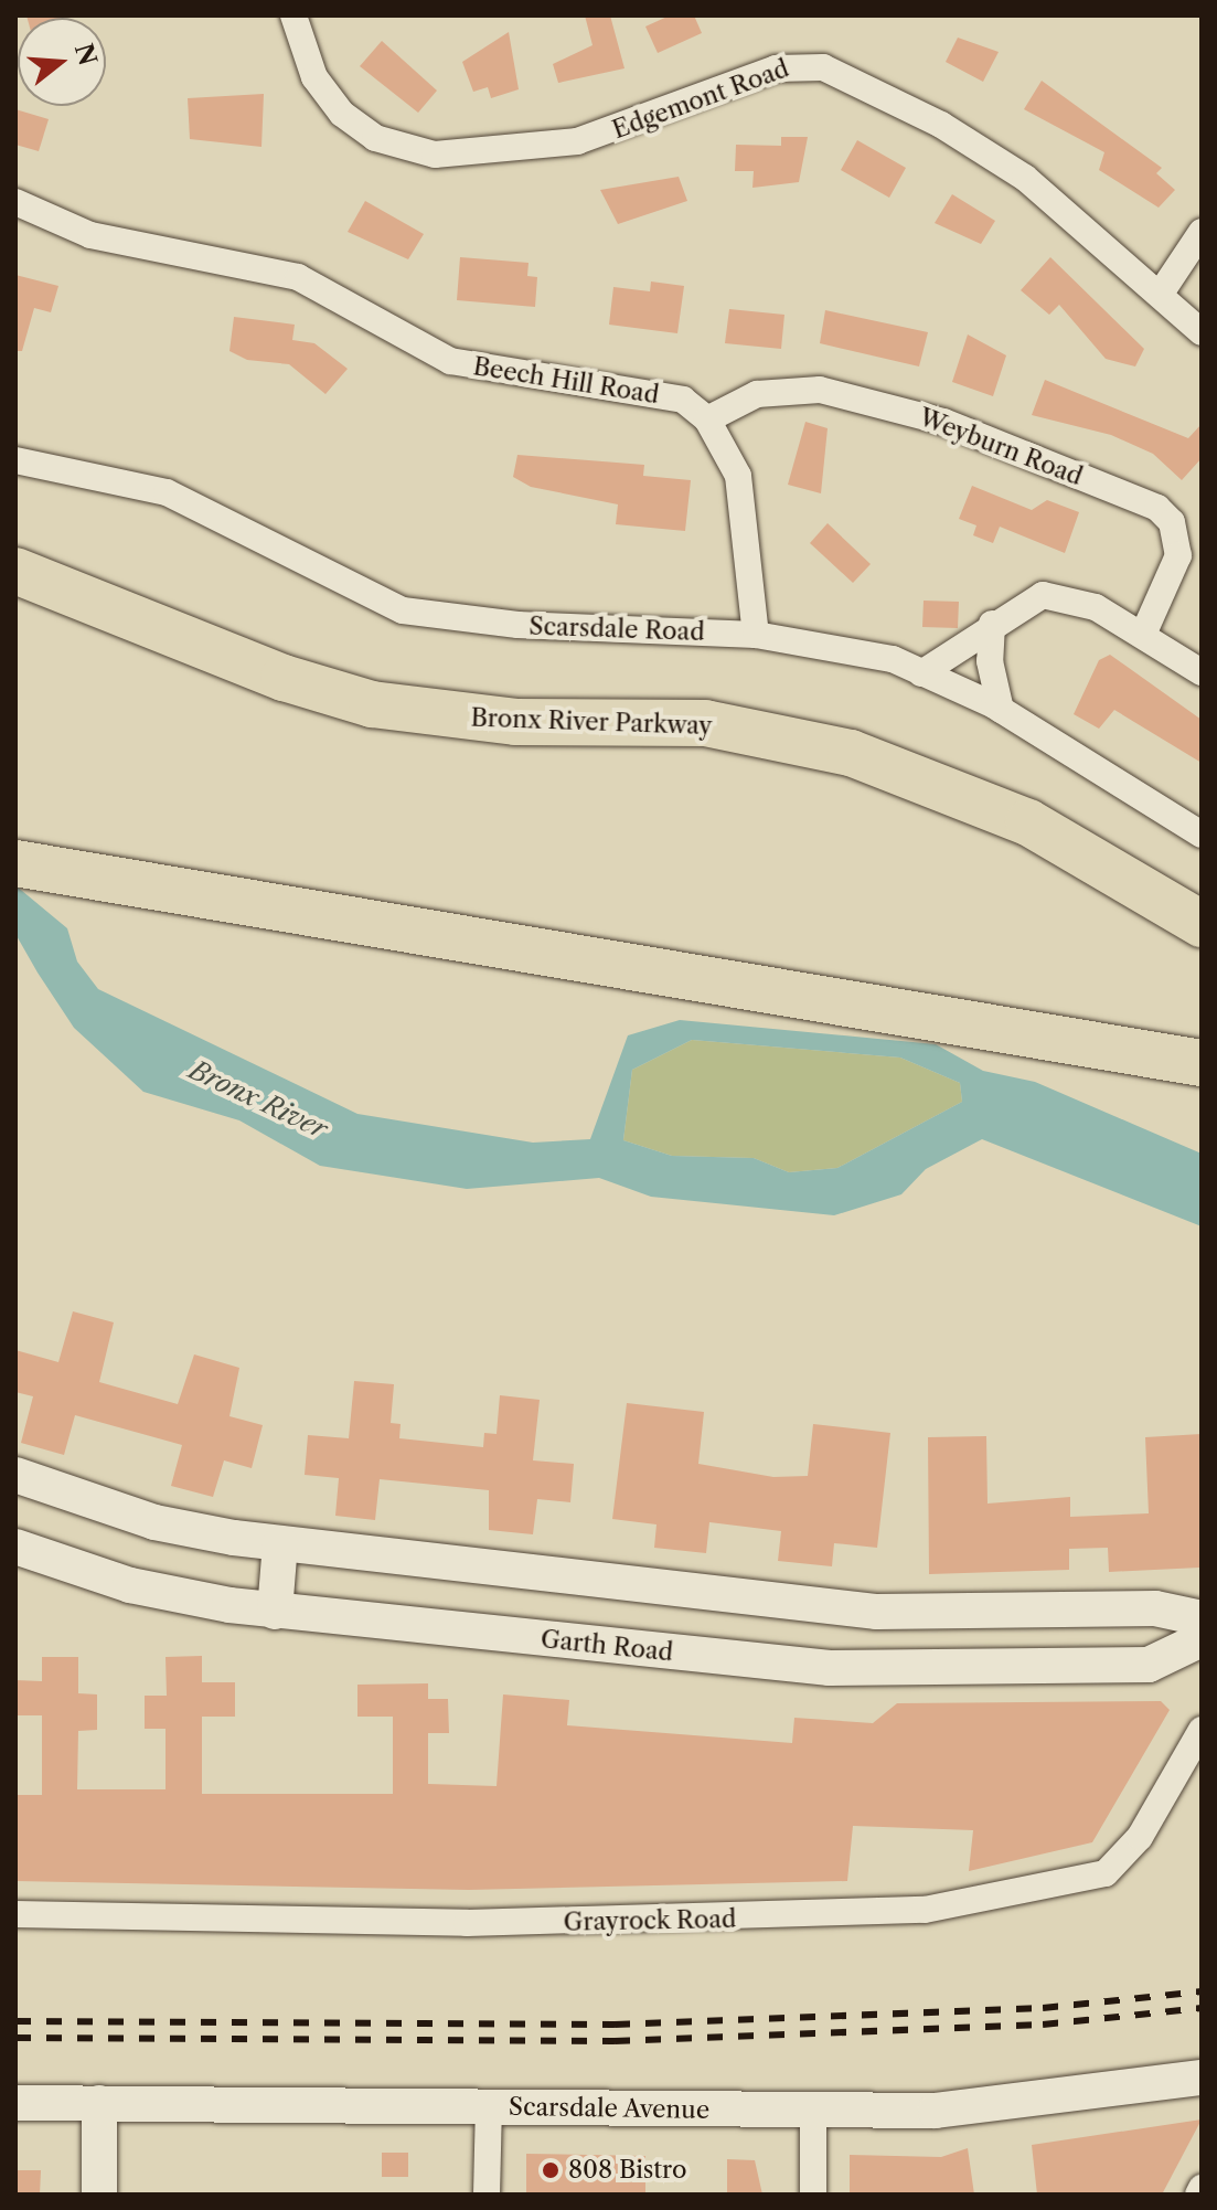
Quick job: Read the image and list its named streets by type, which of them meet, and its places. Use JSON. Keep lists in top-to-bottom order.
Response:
{
  "streets": {
    "highway": ["Bronx River Parkway"],
    "street": [
      "Edgemont Road",
      "Beech Hill Road",
      "Weyburn Road",
      "Scarsdale Road",
      "Garth Road",
      "Grayrock Road",
      "Scarsdale Avenue"
    ]
  },
  "crossings": [
    ["Beech Hill Road", "Weyburn Road"]
  ],
  "water": ["Bronx River"],
  "places": ["808 Bistro"],
  "north": "right"
}
